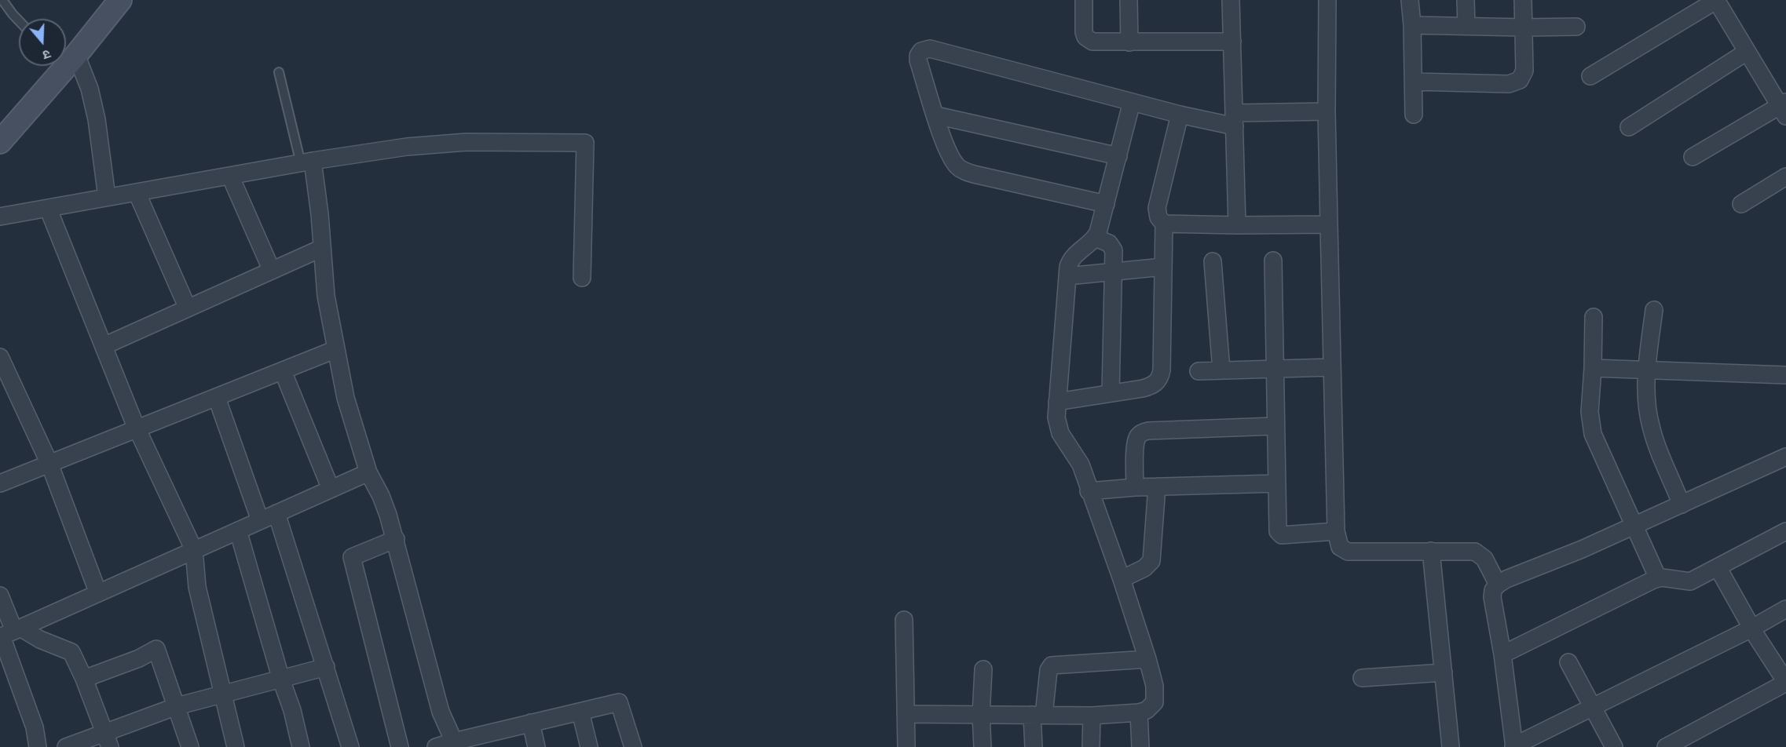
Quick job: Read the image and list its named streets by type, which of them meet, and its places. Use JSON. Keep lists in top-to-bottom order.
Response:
{
  "north": "bottom"
}
